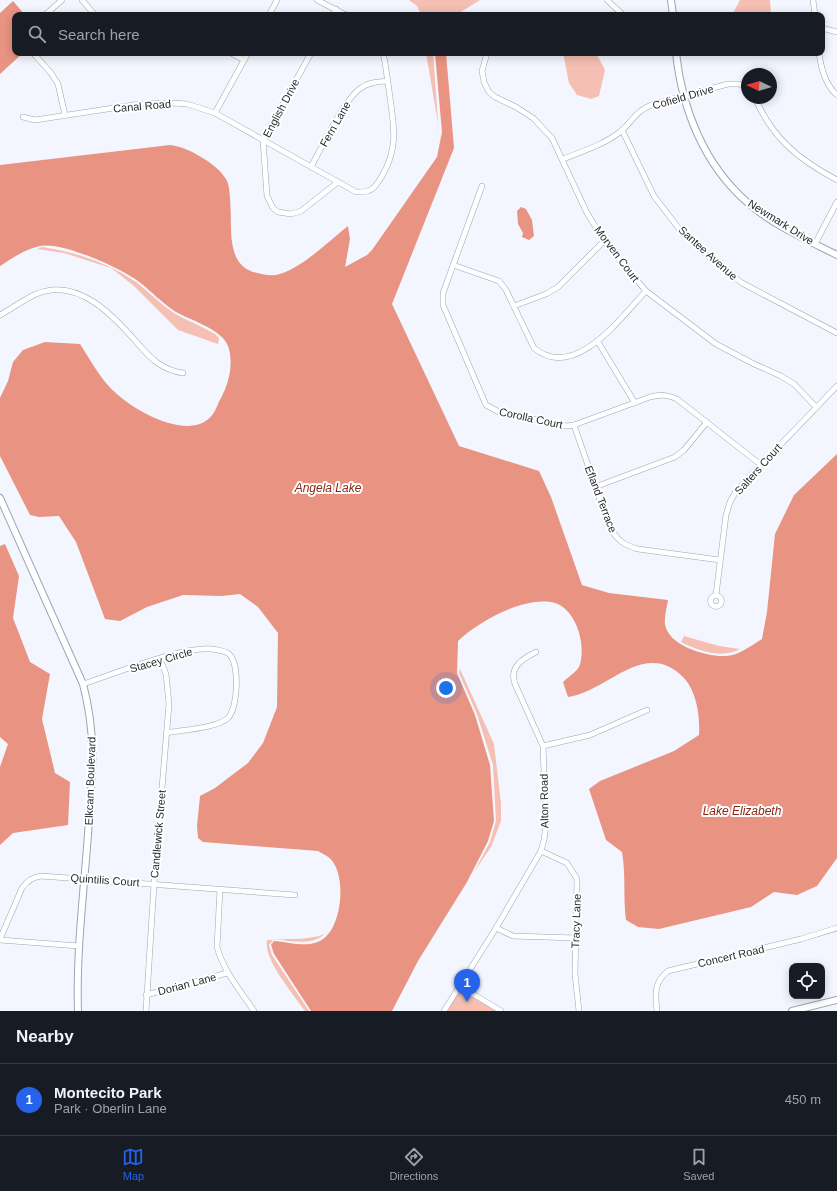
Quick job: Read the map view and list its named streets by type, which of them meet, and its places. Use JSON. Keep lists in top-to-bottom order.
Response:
{
  "streets": {
    "street": [
      "Cofield Drive",
      "Canal Road",
      "English Drive",
      "Fern Lane",
      "Newmark Drive",
      "Santee Avenue",
      "Morven Court",
      "Corolla Court",
      "Salters Court",
      "Efland Terrace",
      "Stacey Circle",
      "Elkcam Boulevard",
      "Alton Road",
      "Candlewick Street",
      "Quintilis Court",
      "Tracy Lane",
      "Concert Road",
      "Dorian Lane"
    ]
  },
  "crossings": [
    ["Cofield Drive", "Newmark Drive"],
    ["Cofield Drive", "Santee Avenue"],
    ["Cofield Drive", "Morven Court"],
    ["Canal Road", "English Drive"],
    ["Canal Road", "Fern Lane"],
    ["Morven Court", "Salters Court"],
    ["Corolla Court", "Salters Court"],
    ["Corolla Court", "Efland Terrace"],
    ["Salters Court", "Efland Terrace"],
    ["Stacey Circle", "Elkcam Boulevard"],
    ["Stacey Circle", "Candlewick Street"],
    ["Elkcam Boulevard", "Quintilis Court"],
    ["Alton Road", "Tracy Lane"],
    ["Candlewick Street", "Quintilis Court"],
    ["Candlewick Street", "Dorian Lane"]
  ],
  "water": ["Angela Lake", "Lake Elizabeth"],
  "north": "left",
  "page": {
    "search": "Search here",
    "pins": "1",
    "heading": "Nearby",
    "list": [
      {
        "mark": "1",
        "name": "Montecito Park",
        "note": "Park · Oberlin Lane",
        "value": "450 m"
      }
    ],
    "nav": ["Map", "Directions", "Saved"]
  }
}
